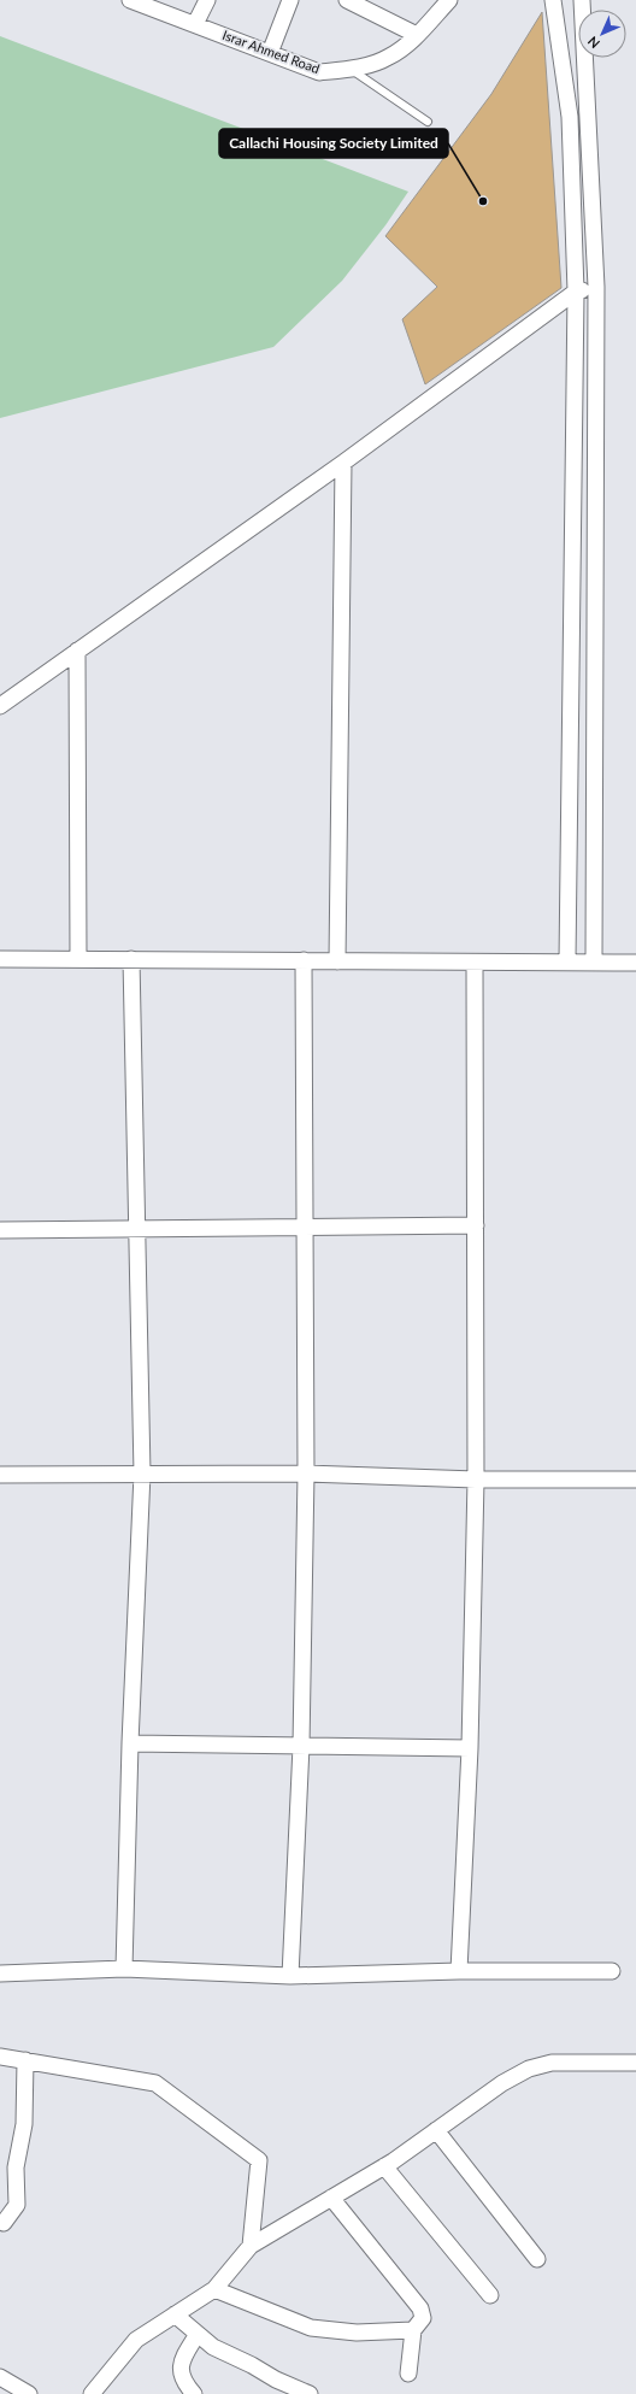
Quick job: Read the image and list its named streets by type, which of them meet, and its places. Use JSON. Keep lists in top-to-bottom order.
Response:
{
  "streets": {
    "street": ["Israr Ahmed Road"]
  },
  "places": ["Callachi Housing Society Limited"],
  "north": "bottom left"
}
